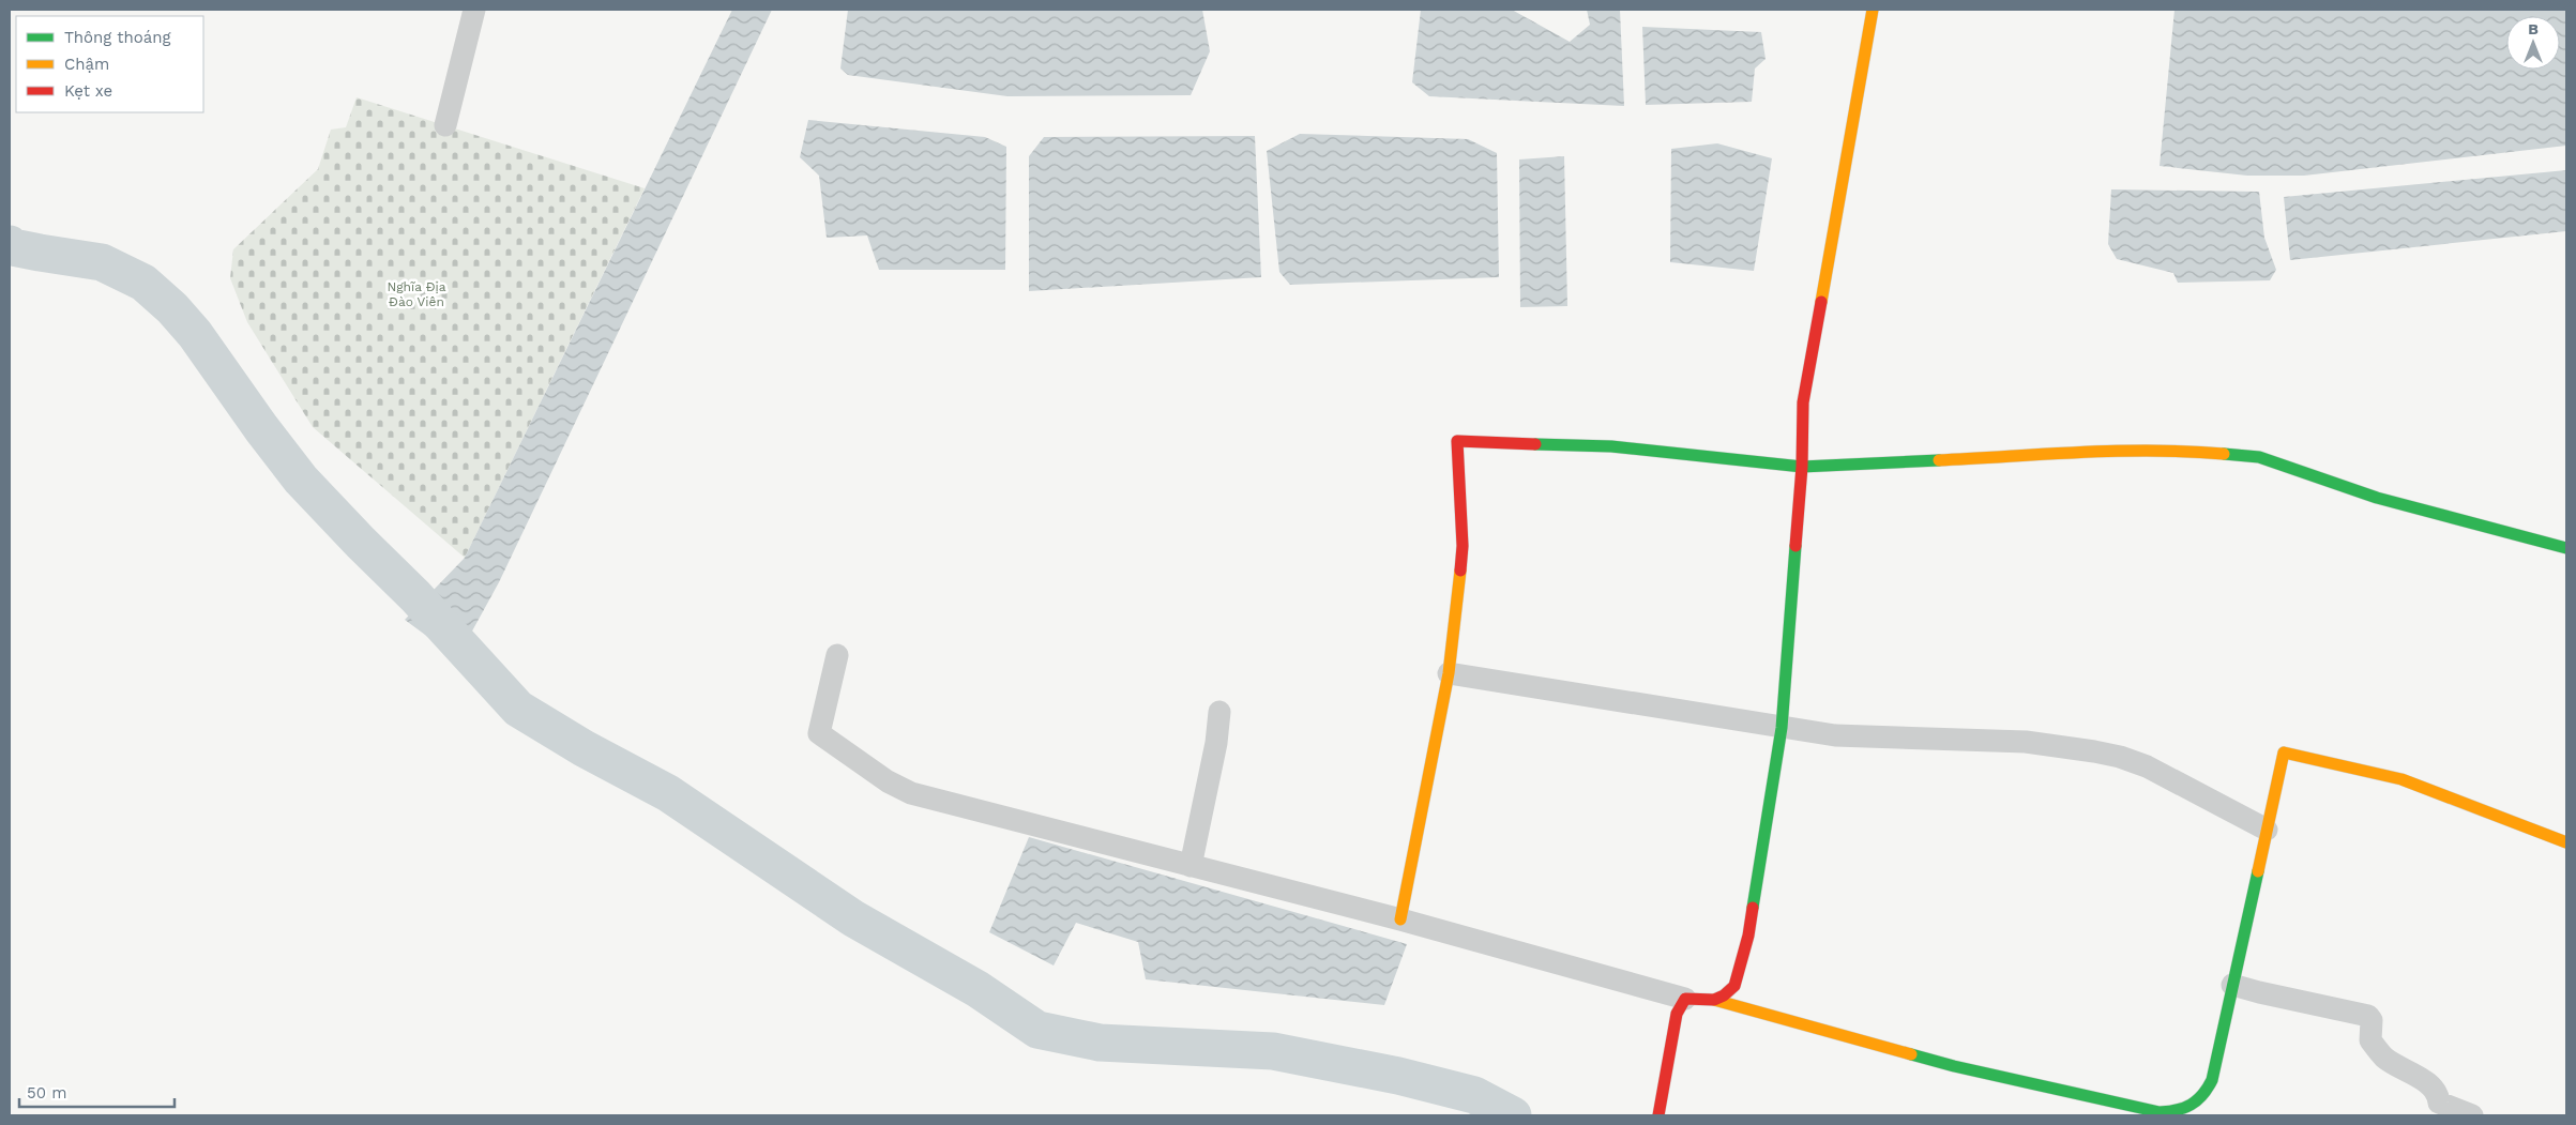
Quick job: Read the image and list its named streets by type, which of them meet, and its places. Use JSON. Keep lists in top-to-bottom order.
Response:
{
  "parks": ["Nghĩa Địa Đào Viên"],
  "legend": ["Thông thoáng", "Chậm", "Kẹt xe"],
  "scale_bar": "50 m",
  "north": "top"
}
